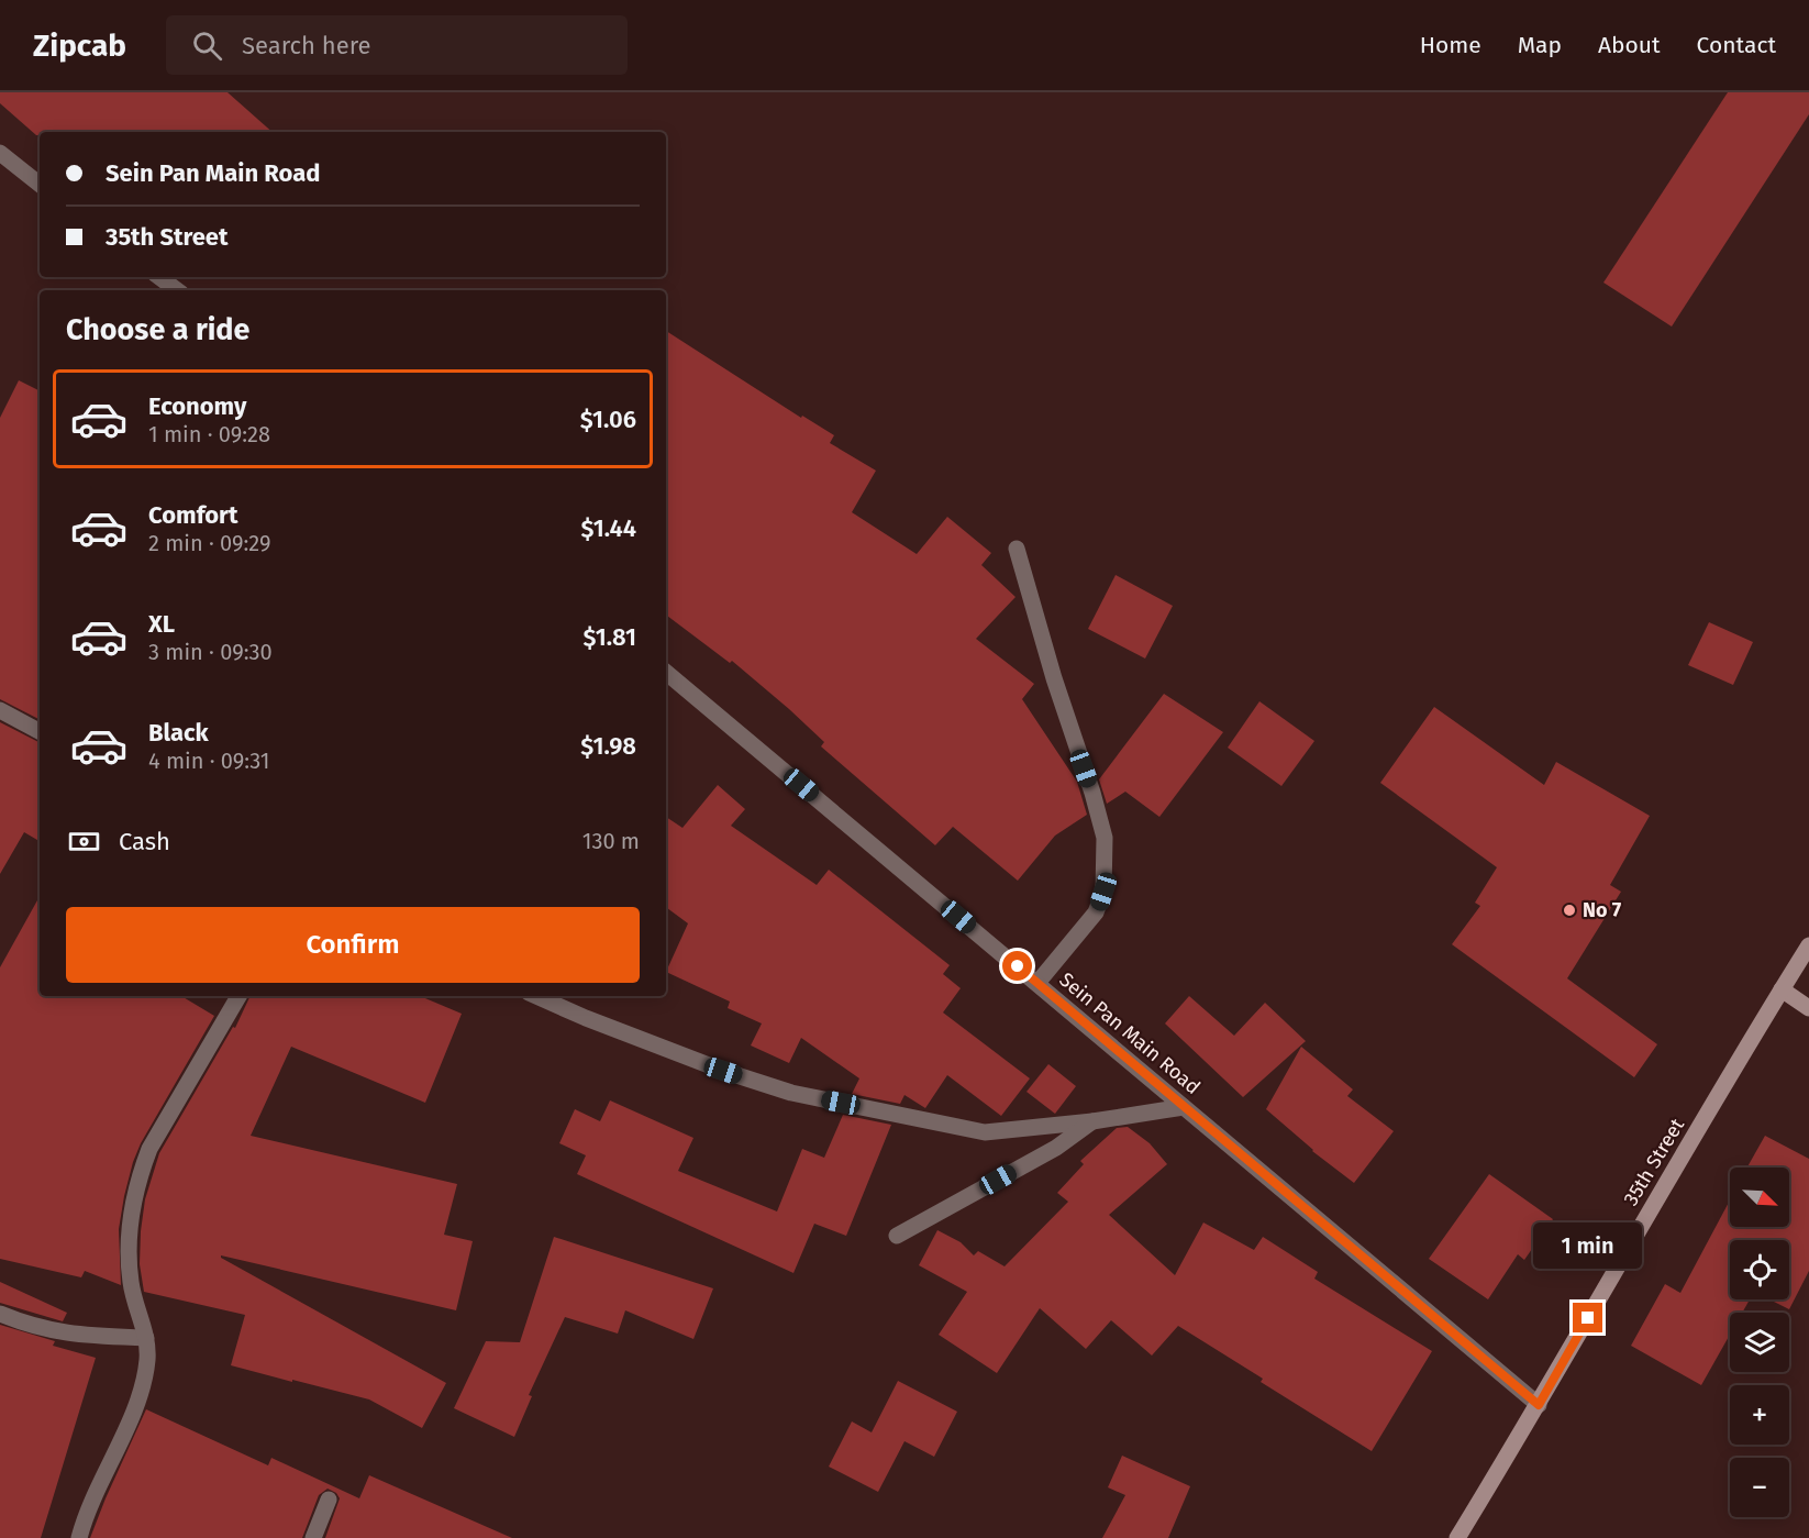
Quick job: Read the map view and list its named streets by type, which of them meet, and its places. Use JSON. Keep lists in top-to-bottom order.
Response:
{
  "streets": {
    "main road": ["35th Street"],
    "street": ["Sein Pan Main Road"]
  },
  "crossings": [
    ["Sein Pan Main Road", "35th Street"]
  ],
  "places": ["No 7"],
  "north": "bottom right",
  "page": {
    "header": "Zipcab",
    "search": "Search here",
    "nav": [
      "Home",
      "Map",
      "About",
      "Contact"
    ],
    "banner": ["Sein Pan Main Road", "35th Street"],
    "heading": "Choose a ride",
    "list": [
      {
        "name": "Economy",
        "note": "1 min · 09:28",
        "value": "$1.06"
      },
      {
        "name": "Comfort",
        "note": "2 min · 09:29",
        "value": "$1.44"
      },
      {
        "name": "XL",
        "note": "3 min · 09:30",
        "value": "$1.81"
      },
      {
        "name": "Black",
        "note": "4 min · 09:31",
        "value": "$1.98"
      }
    ],
    "pay": ["Cash", "130 m"],
    "buttons": "Confirm",
    "map_buttons": ["+", "−"],
    "bubble": "1 min"
  }
}
